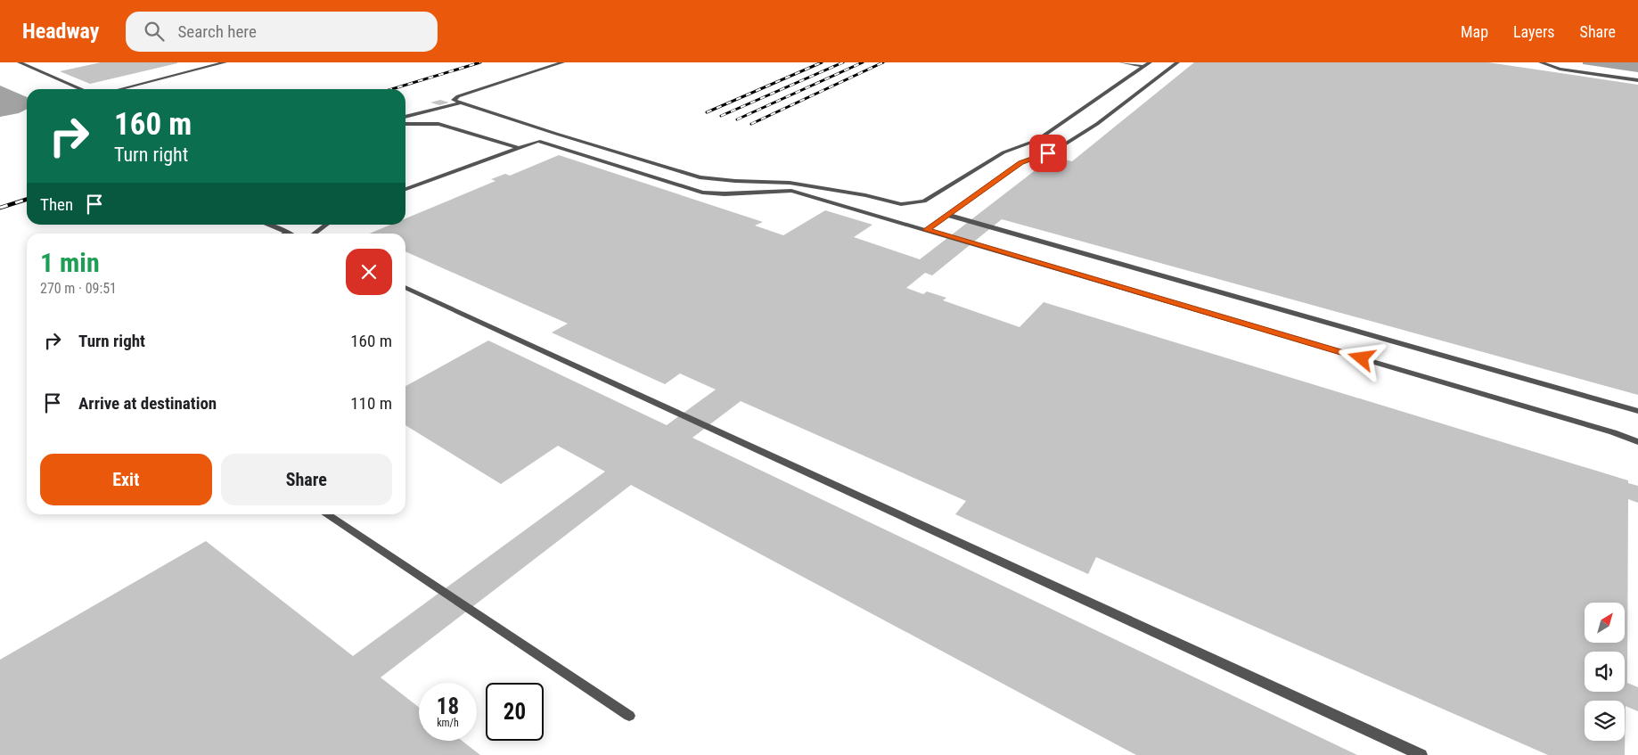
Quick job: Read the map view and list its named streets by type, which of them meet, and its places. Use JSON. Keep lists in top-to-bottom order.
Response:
{
  "north": "top right",
  "page": {
    "header": "Headway",
    "search": "Search here",
    "nav": ["Map", "Layers", "Share"],
    "turn": ["160 m", "Turn right"],
    "then": "Then",
    "heading": ["1 min", "270 m · 09:51"],
    "list": [
      {
        "name": "Turn right",
        "value": "160 m"
      },
      {
        "name": "Arrive at destination",
        "value": "110 m"
      }
    ],
    "buttons": ["Exit", "Share"],
    "speed": "18 km/h",
    "limit": "20"
  }
}
